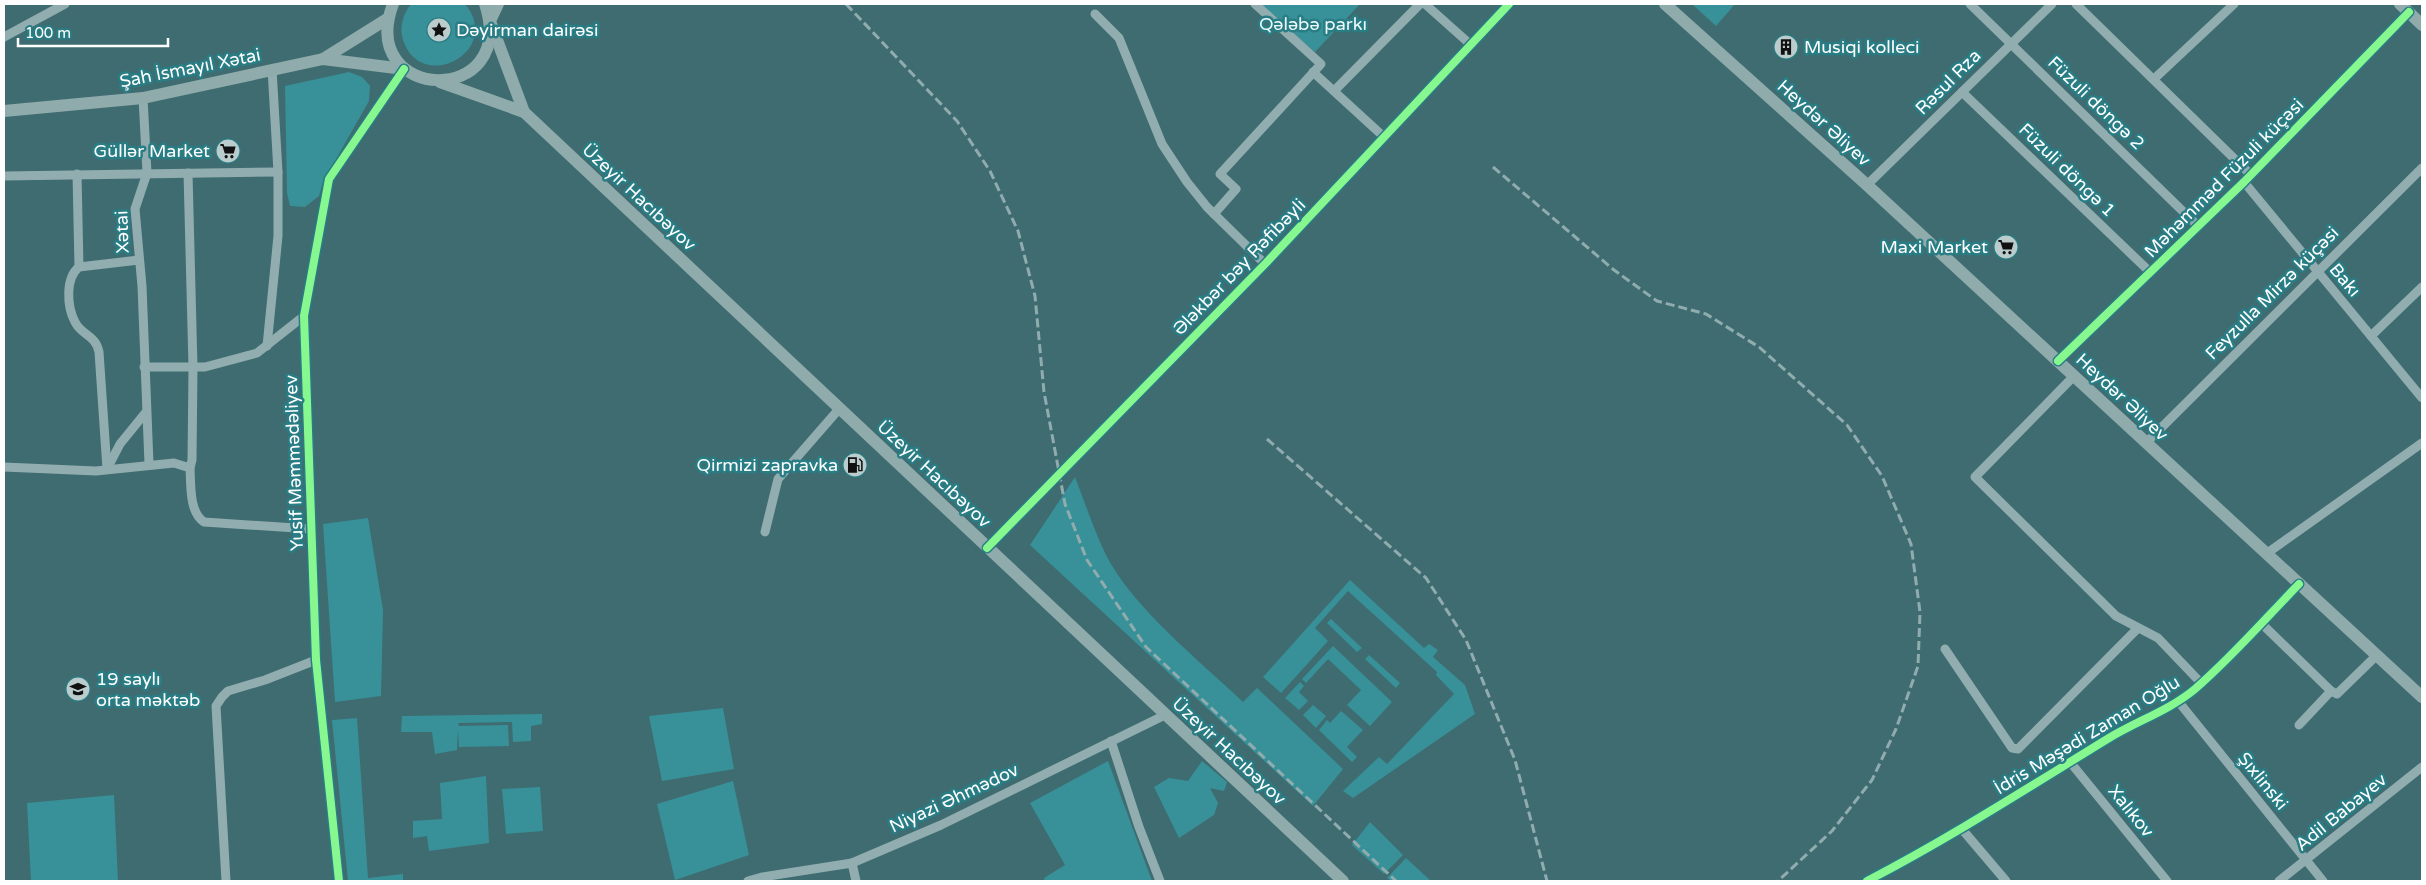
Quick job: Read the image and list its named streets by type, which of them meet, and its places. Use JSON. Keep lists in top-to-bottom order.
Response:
{
  "streets": {
    "main road": ["Şah İsmayıl Xətai", "Heydər Əliyev", "Üzeyir Hacıbəyov"],
    "street": [
      "Rəsul Rza",
      "Füzuli döngə 2",
      "Füzuli döngə 1",
      "Məhəmməd Füzuli küçəsi",
      "Xətai",
      "Ələkbər bəy Rəfibəyli",
      "Bakı",
      "Feyzulla Mirzə küçəsi",
      "Yusif Məmmədəliyev",
      "İdris Məşədi Zaman Oğlu",
      "Şıxlinski",
      "Niyazi Əhmədov",
      "Xalıkov",
      "Adil Babayev"
    ]
  },
  "crossings": [
    ["Şah İsmayıl Xətai", "Üzeyir Hacıbəyov"],
    ["Şah İsmayıl Xətai", "Xətai"],
    ["Şah İsmayıl Xətai", "Yusif Məmmədəliyev"],
    ["Rəsul Rza", "Füzuli döngə 2"],
    ["Rəsul Rza", "Heydər Əliyev"],
    ["Rəsul Rza", "Füzuli döngə 1"],
    ["Füzuli döngə 2", "Məhəmməd Füzuli küçəsi"],
    ["Heydər Əliyev", "Məhəmməd Füzuli küçəsi"],
    ["Heydər Əliyev", "Feyzulla Mirzə küçəsi"],
    ["Heydər Əliyev", "İdris Məşədi Zaman Oğlu"],
    ["Füzuli döngə 1", "Məhəmməd Füzuli küçəsi"],
    ["Məhəmməd Füzuli küçəsi", "Bakı"],
    ["Üzeyir Hacıbəyov", "Ələkbər bəy Rəfibəyli"],
    ["Üzeyir Hacıbəyov", "Niyazi Əhmədov"],
    ["Bakı", "Feyzulla Mirzə küçəsi"],
    ["İdris Məşədi Zaman Oğlu", "Şıxlinski"],
    ["İdris Məşədi Zaman Oğlu", "Xalıkov"],
    ["Şıxlinski", "Adil Babayev"]
  ],
  "parks": ["Qələbə parkı"],
  "places": {
    "place": ["Dəyirman dairəsi"],
    "building": ["Musiqi kolleci"],
    "supermarket": ["Güllər Market", "Maxi Market"],
    "fuel station": ["Qirmizi zapravka"],
    "school or university": ["19 saylı orta məktəb"]
  },
  "scale_bar": "100 m"
}
